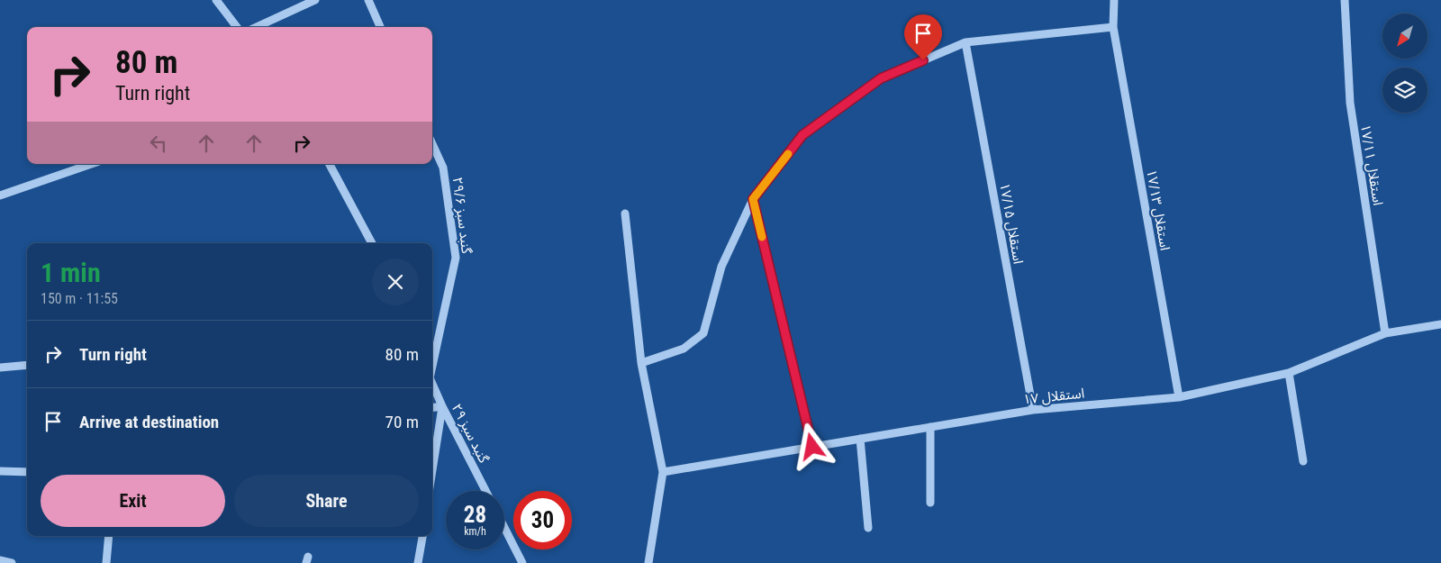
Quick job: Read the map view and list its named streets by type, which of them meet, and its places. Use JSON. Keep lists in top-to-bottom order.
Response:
{
  "streets": {
    "street": [
      "استقلال ۱۷/۱۱",
      "استقلال ۱۷/۱۳",
      "گنبد سبز ۲۹/۶",
      "استقلال ۱۷/۱۵",
      "استقلال ۱۷",
      "گنبد سبز ۲۹"
    ]
  },
  "crossings": [
    ["استقلال ۱۷/۱۱", "استقلال ۱۷"],
    ["استقلال ۱۷/۱۳", "استقلال ۱۷"],
    ["استقلال ۱۷/۱۵", "استقلال ۱۷"]
  ],
  "north": "bottom left",
  "page": {
    "turn": ["80 m", "Turn right"],
    "heading": ["1 min", "150 m · 11:55"],
    "list": [
      {
        "name": "Turn right",
        "value": "80 m"
      },
      {
        "name": "Arrive at destination",
        "value": "70 m"
      }
    ],
    "buttons": ["Exit", "Share"],
    "speed": "28 km/h",
    "limit": "30"
  }
}
